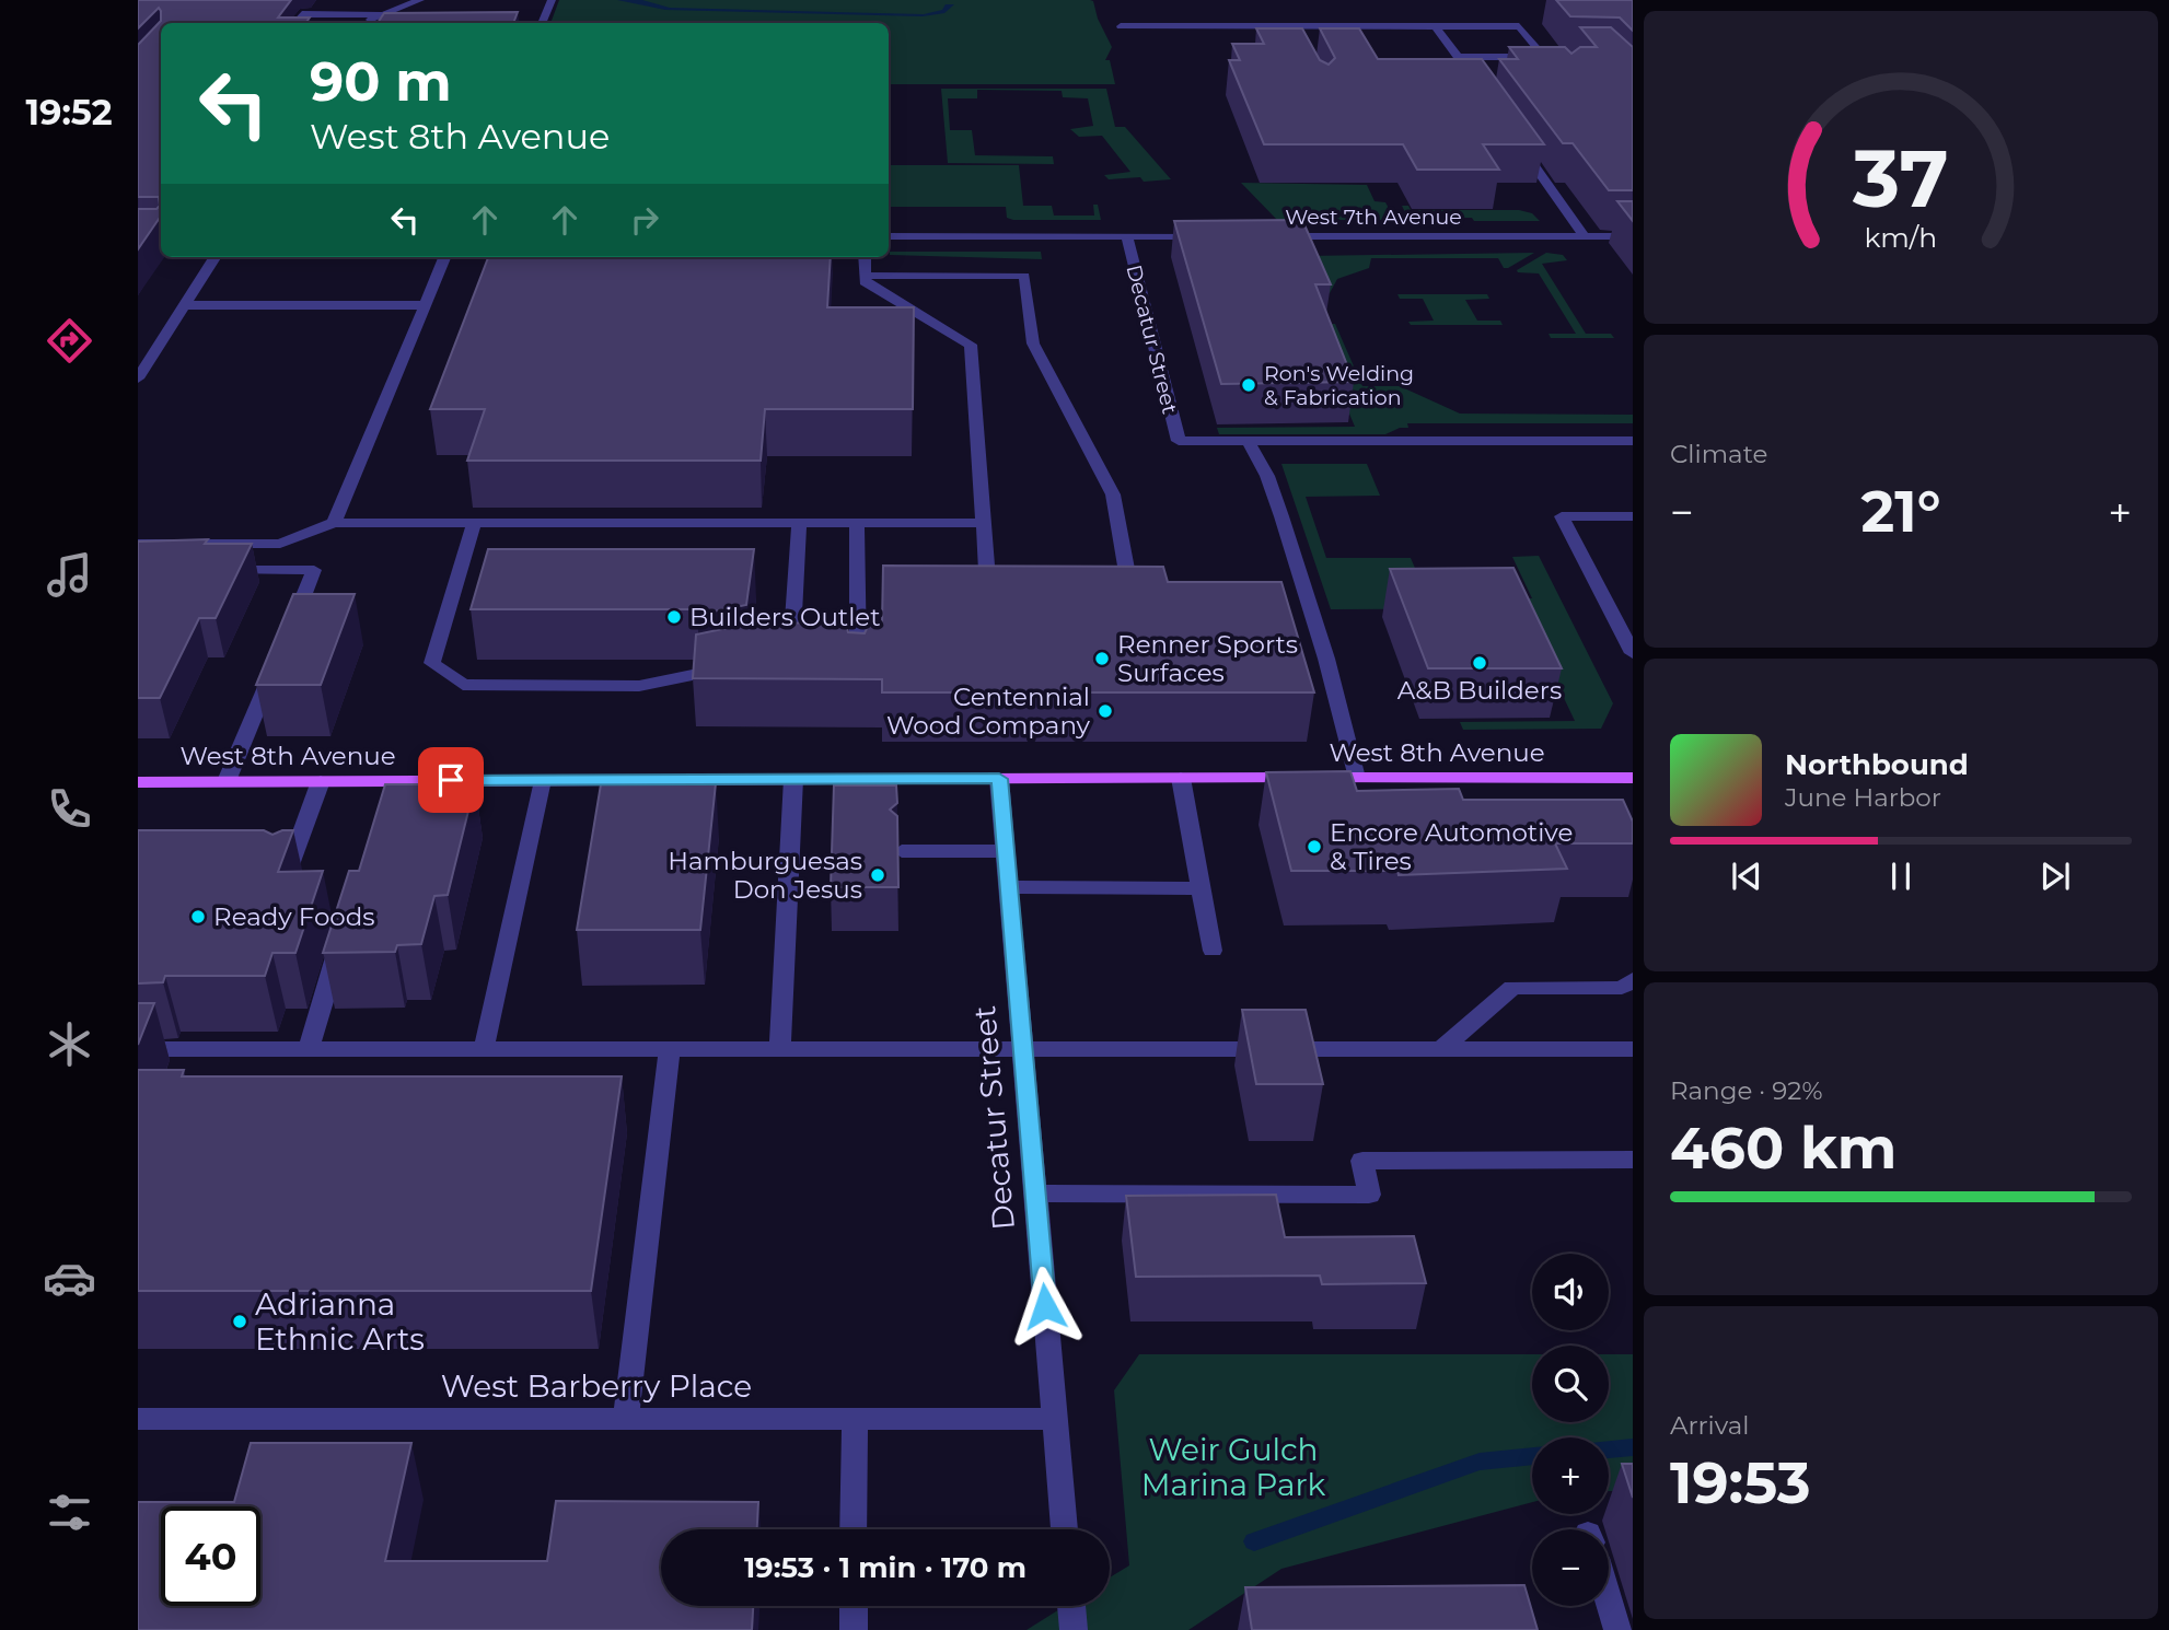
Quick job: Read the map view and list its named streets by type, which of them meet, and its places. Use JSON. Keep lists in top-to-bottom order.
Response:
{
  "streets": {
    "main road": ["West 8th Avenue"],
    "street": ["West 7th Avenue", "Decatur Street", "West Barberry Place"]
  },
  "crossings": [
    ["Decatur Street", "West 8th Avenue"],
    ["Decatur Street", "West Barberry Place"]
  ],
  "parks": ["Weir Gulch Marina Park"],
  "places": [
    "Ron's Welding & Fabrication",
    "Builders Outlet",
    "Renner Sports Surfaces",
    "A&B Builders",
    "Centennial Wood Company",
    "Encore Automotive & Tires",
    "Hamburguesas Don Jesus",
    "Ready Foods",
    "Adrianna Ethnic Arts"
  ],
  "page": {
    "tabs": "19:52",
    "turn": ["90 m", "West 8th Avenue"],
    "tile": [
      "Climate",
      ["Range · 92%", "460 km"],
      ["Arrival", "19:53"]
    ],
    "heat": ["−", "21°", "+"],
    "song": ["Northbound", "June Harbor"],
    "map_buttons": ["+", "−"],
    "limit": "40",
    "trip": "19:53 · 1 min · 170 m",
    "gauge": ["37", "km/h"]
  }
}
